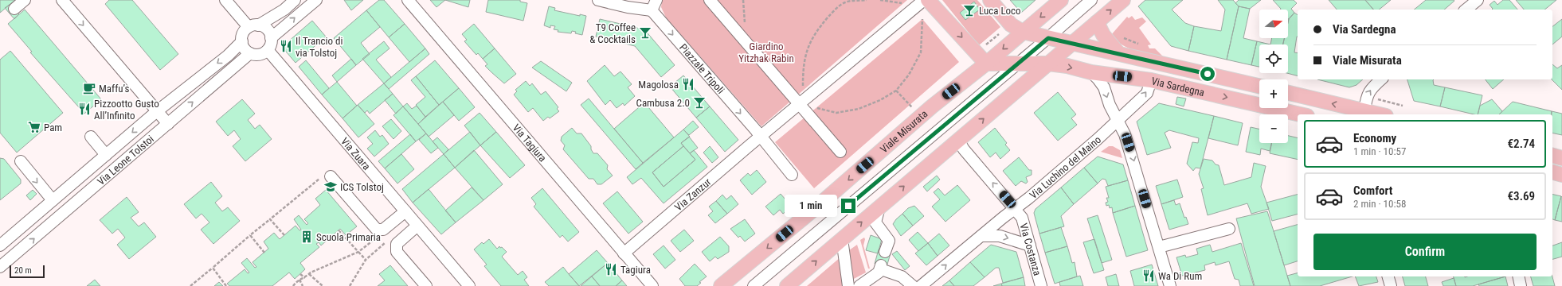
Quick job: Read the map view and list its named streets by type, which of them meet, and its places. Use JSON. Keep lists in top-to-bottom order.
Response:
{
  "streets": {
    "main road": ["Via Sardegna", "Viale Misurata"],
    "street": [
      "Piazzale Tripoli",
      "Via Tagiura",
      "Via Zuara",
      "Via Leone Tolstoi",
      "Via Luchino del Maino",
      "Via Zanzur",
      "Via Costanza"
    ]
  },
  "crossings": [
    ["Piazzale Tripoli", "Via Zanzur"],
    ["Via Sardegna", "Via Luchino del Maino"],
    ["Via Tagiura", "Via Zanzur"],
    ["Via Zuara", "Via Leone Tolstoi"],
    ["Via Luchino del Maino", "Via Costanza"]
  ],
  "one_way": ["Via Luchino del Maino", "Via Costanza"],
  "parks": ["Giardino Yitzhak Rabin"],
  "places": {
    "bar": ["Luca Loco", "T9 Coffee & Cocktails", "Cambusa 2.0"],
    "restaurant": [
      "Il Trancio di via Tolstoj",
      "Magolosa",
      "Pizzootto Gusto All’Infinito",
      "Tagiura",
      "Wa Di Rum"
    ],
    "cafe": ["Maffu’s"],
    "supermarket": ["Pam"],
    "school or university": ["ICS Tolstoj"],
    "building": ["Scuola Primaria"]
  },
  "scale_bar": "20 m",
  "north": "right",
  "page": {
    "map_buttons": ["+", "−"],
    "banner": ["Via Sardegna", "Viale Misurata"],
    "list": [
      {
        "name": "Economy",
        "note": "1 min · 10:57",
        "value": "€2.74"
      },
      {
        "name": "Comfort",
        "note": "2 min · 10:58",
        "value": "€3.69"
      }
    ],
    "bubble": "1 min",
    "buttons": "Confirm",
    "scale": "20 m"
  }
}
